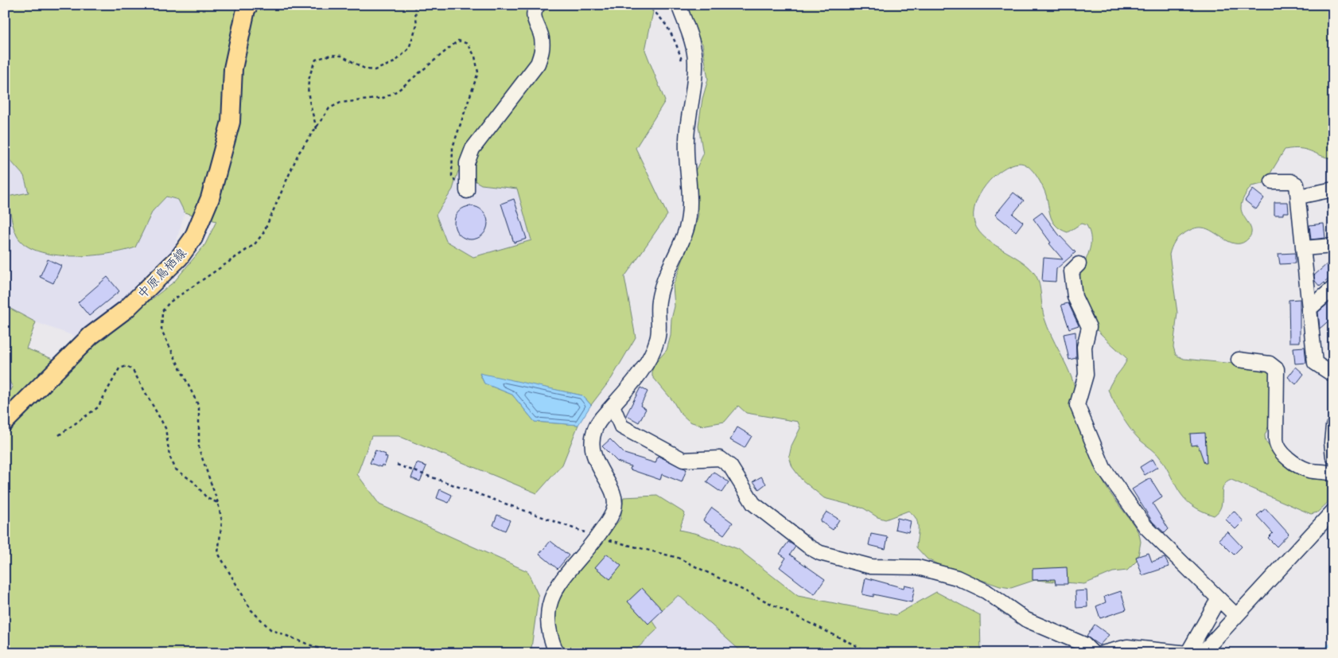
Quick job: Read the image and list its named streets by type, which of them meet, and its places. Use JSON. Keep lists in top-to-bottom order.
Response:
{
  "streets": {
    "main road": ["中原鳥栖線"]
  }
}
